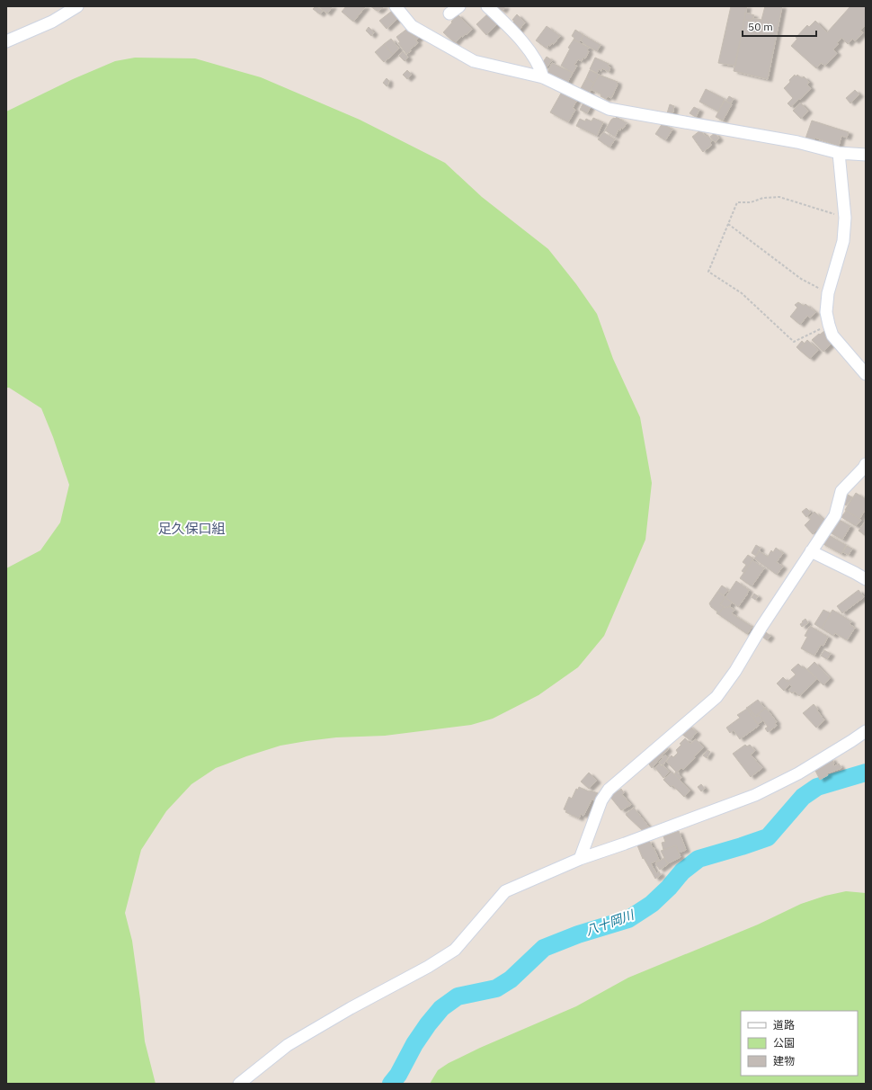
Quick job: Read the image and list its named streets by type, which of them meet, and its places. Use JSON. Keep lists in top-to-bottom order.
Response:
{
  "districts": ["足久保口組"],
  "water": ["八十岡川"],
  "legend": ["道路", "公園", "建物"],
  "scale_bar": "50 m"
}
